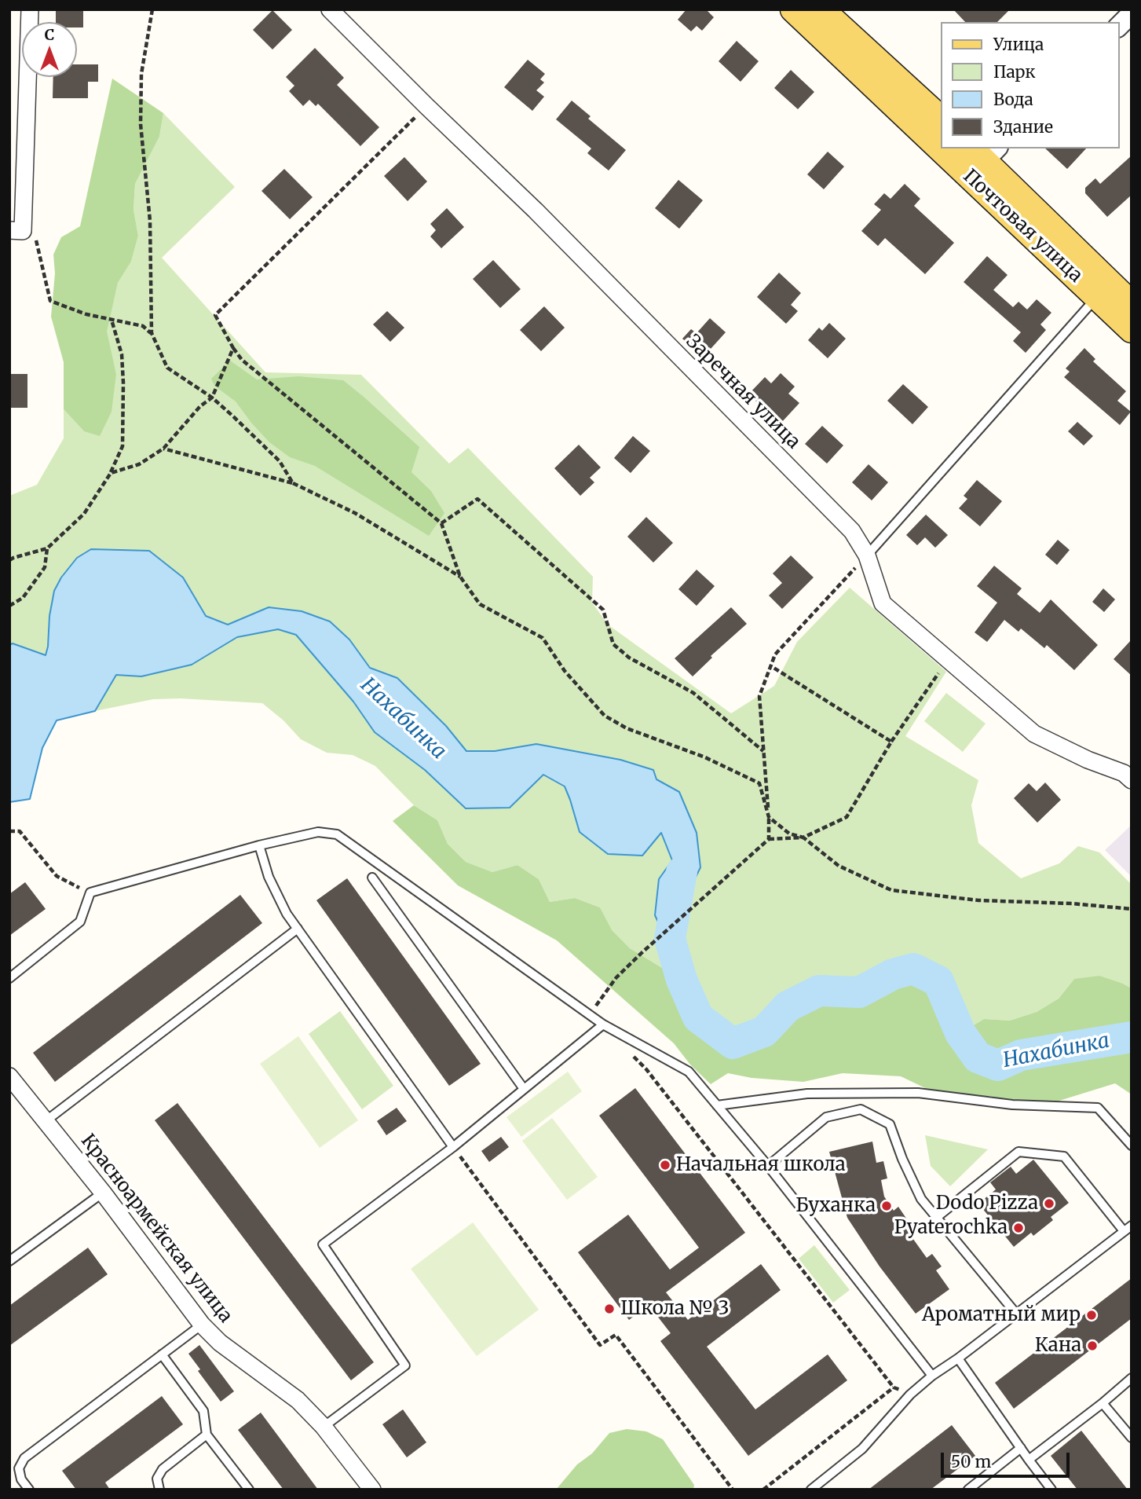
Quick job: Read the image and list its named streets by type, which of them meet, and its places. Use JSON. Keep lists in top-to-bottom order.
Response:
{
  "streets": {
    "main road": ["Почтовая улица"],
    "street": ["Заречная улица", "Красноармейская улица"]
  },
  "water": ["Нахабинка"],
  "places": [
    "Начальная школа",
    "Dodo Pizza",
    "Буханка",
    "Pyaterochka",
    "Школа № 3",
    "Ароматный мир",
    "Кана"
  ],
  "legend": [
    "Улица",
    "Парк",
    "Вода",
    "Здание"
  ],
  "scale_bar": "50 m",
  "north": "top"
}
